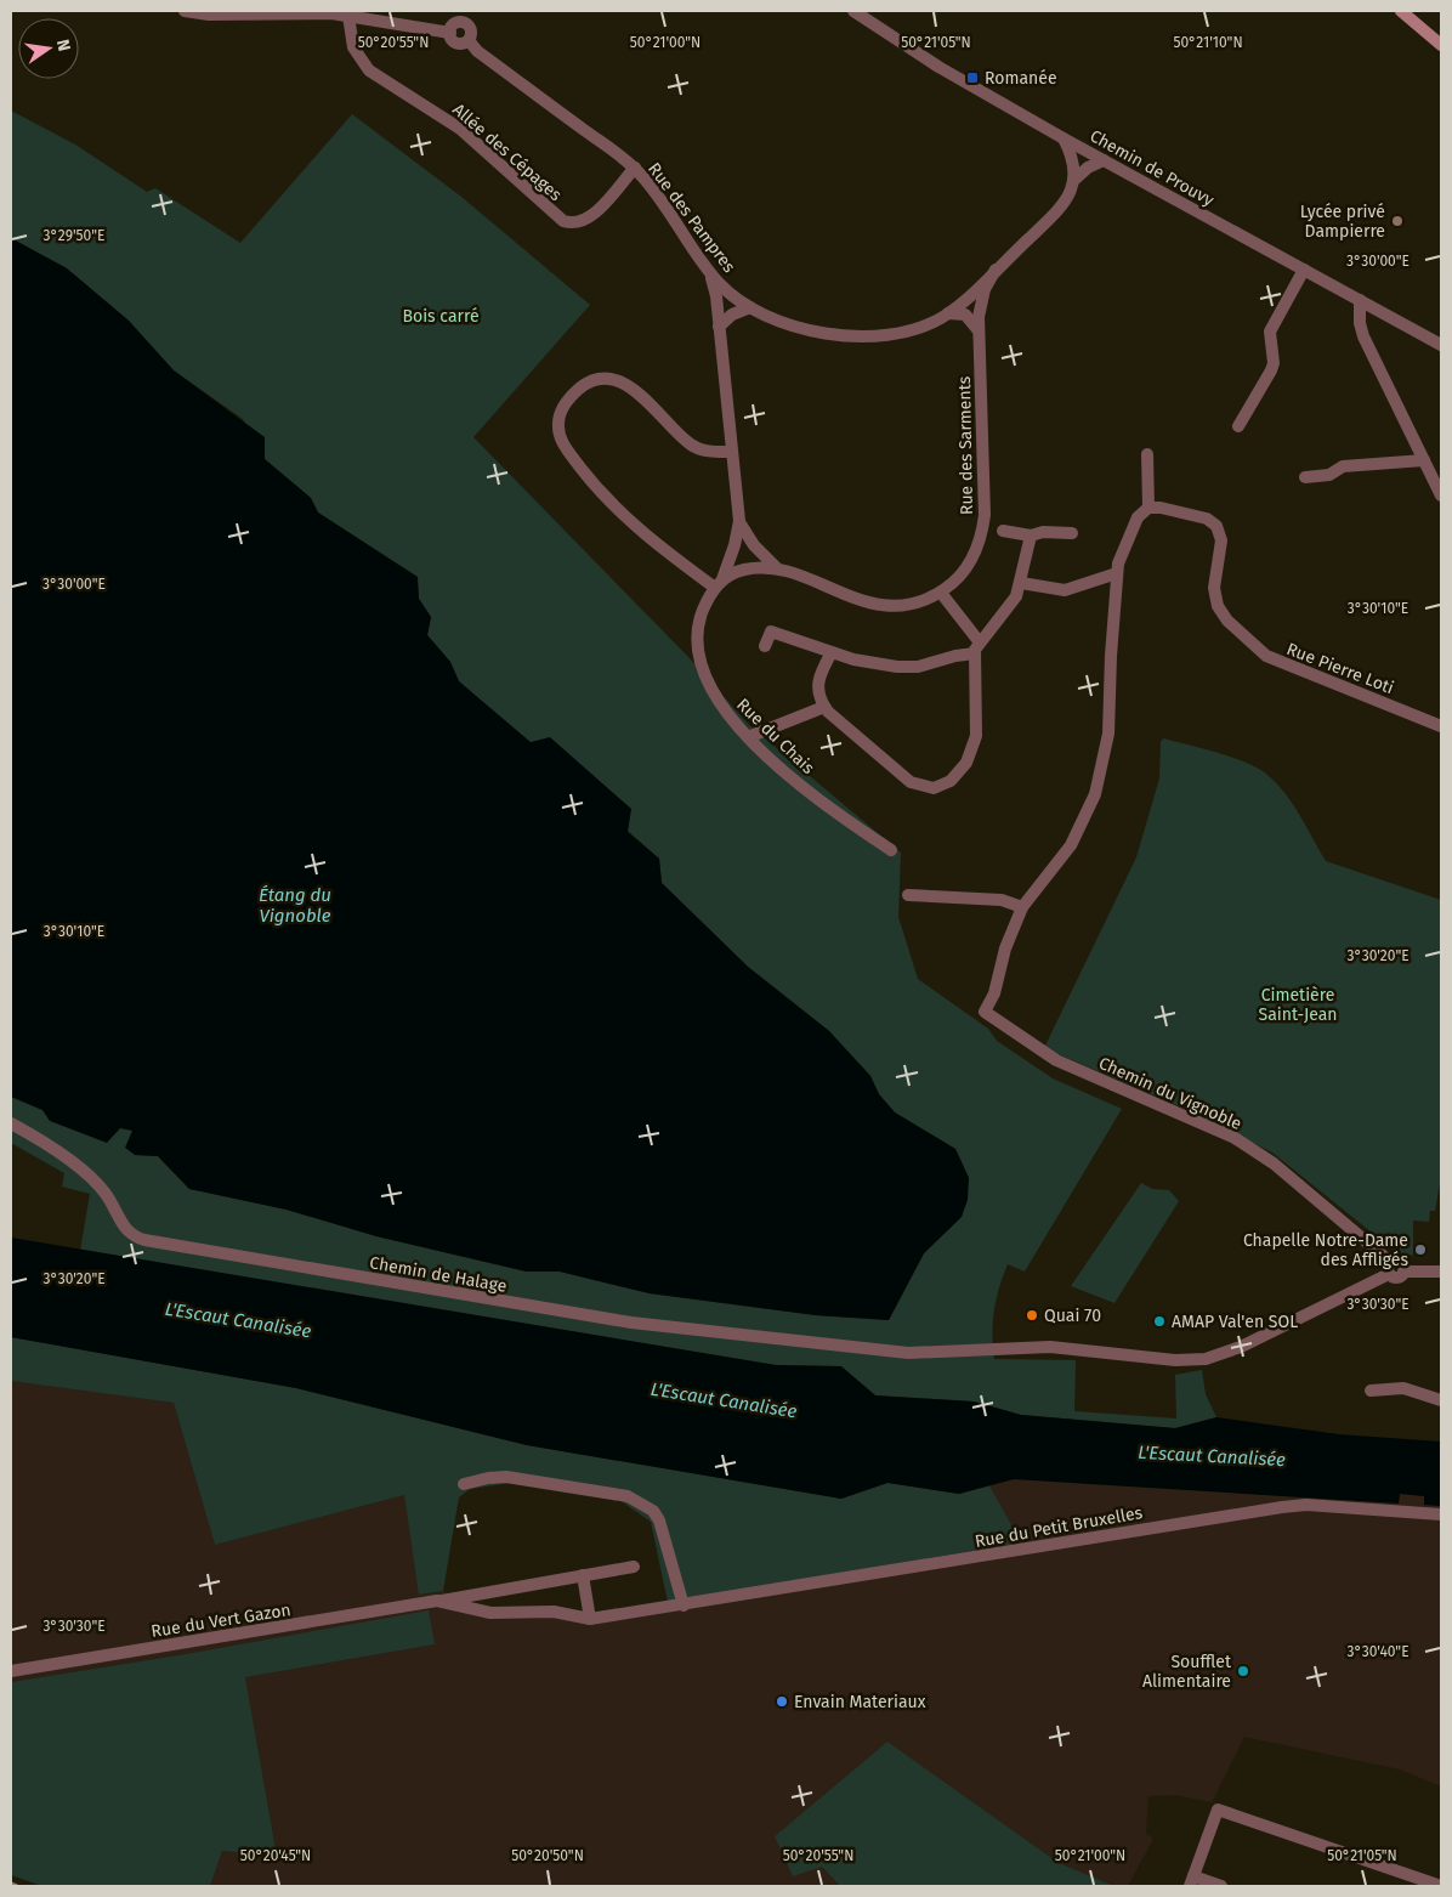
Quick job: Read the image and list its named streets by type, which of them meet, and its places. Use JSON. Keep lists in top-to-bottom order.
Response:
{
  "streets": {
    "street": [
      "Allée des Cépages",
      "Chemin de Prouvy",
      "Rue des Pampres",
      "Rue des Sarments",
      "Rue Pierre Loti",
      "Rue du Chais",
      "Chemin du Vignoble",
      "Chemin de Halage",
      "Rue du Petit Bruxelles",
      "Rue du Vert Gazon"
    ]
  },
  "crossings": [
    ["Allée des Cépages", "Rue des Pampres"],
    ["Chemin de Prouvy", "Rue des Pampres"],
    ["Rue des Pampres", "Rue des Sarments"],
    ["Rue des Pampres", "Rue du Chais"],
    ["Rue des Sarments", "Rue du Chais"],
    ["Chemin du Vignoble", "Chemin de Halage"],
    ["Rue du Petit Bruxelles", "Rue du Vert Gazon"]
  ],
  "water": ["Étang du Vignoble", "L'Escaut Canalisée"],
  "parks": ["Bois carré", "Cimetière Saint-Jean"],
  "places": {
    "transit": ["Romanée"],
    "other": [
      "Lycée privé Dampierre",
      "Chapelle Notre-Dame des Affligés",
      "Quai 70",
      "AMAP Val'en SOL",
      "Soufflet Alimentaire",
      "Envain Materiaux"
    ]
  },
  "north": "right",
  "coordinates": [
    "50°21'05\"N",
    "50°21'10\"N",
    "50°20'55\"N",
    "50°21'00\"N",
    "3°29'50\"E",
    "3°30'00\"E",
    "3°30'10\"E",
    "3°30'20\"E",
    "3°30'30\"E",
    "3°30'40\"E",
    "50°20'45\"N",
    "50°20'50\"N"
  ]
}
